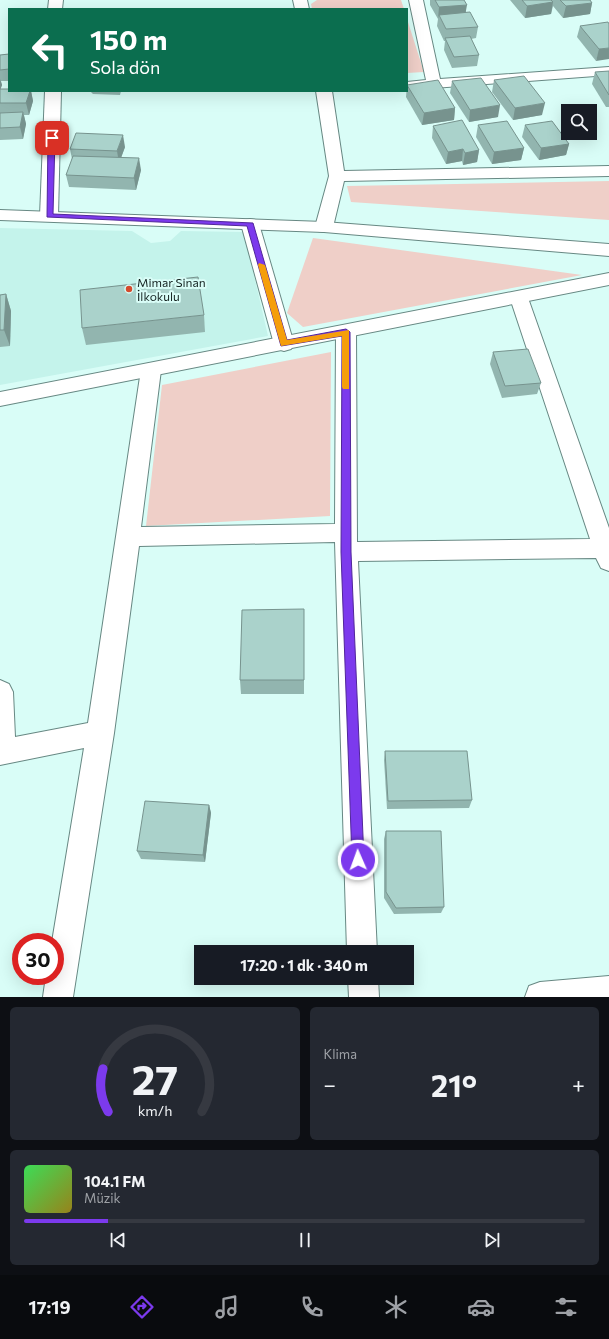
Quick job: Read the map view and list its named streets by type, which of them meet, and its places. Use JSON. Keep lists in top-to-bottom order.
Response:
{
  "places": ["Mimar Sinan İlkokulu"],
  "page": {
    "turn": ["150 m", "Sola dön"],
    "limit": "30",
    "trip": "17:20 · 1 dk · 340 m",
    "tile": "Klima",
    "heat": ["−", "21°", "+"],
    "song": ["104.1 FM", "Müzik"],
    "tabs": "17:19",
    "gauge": ["27", "km/h"]
  }
}
